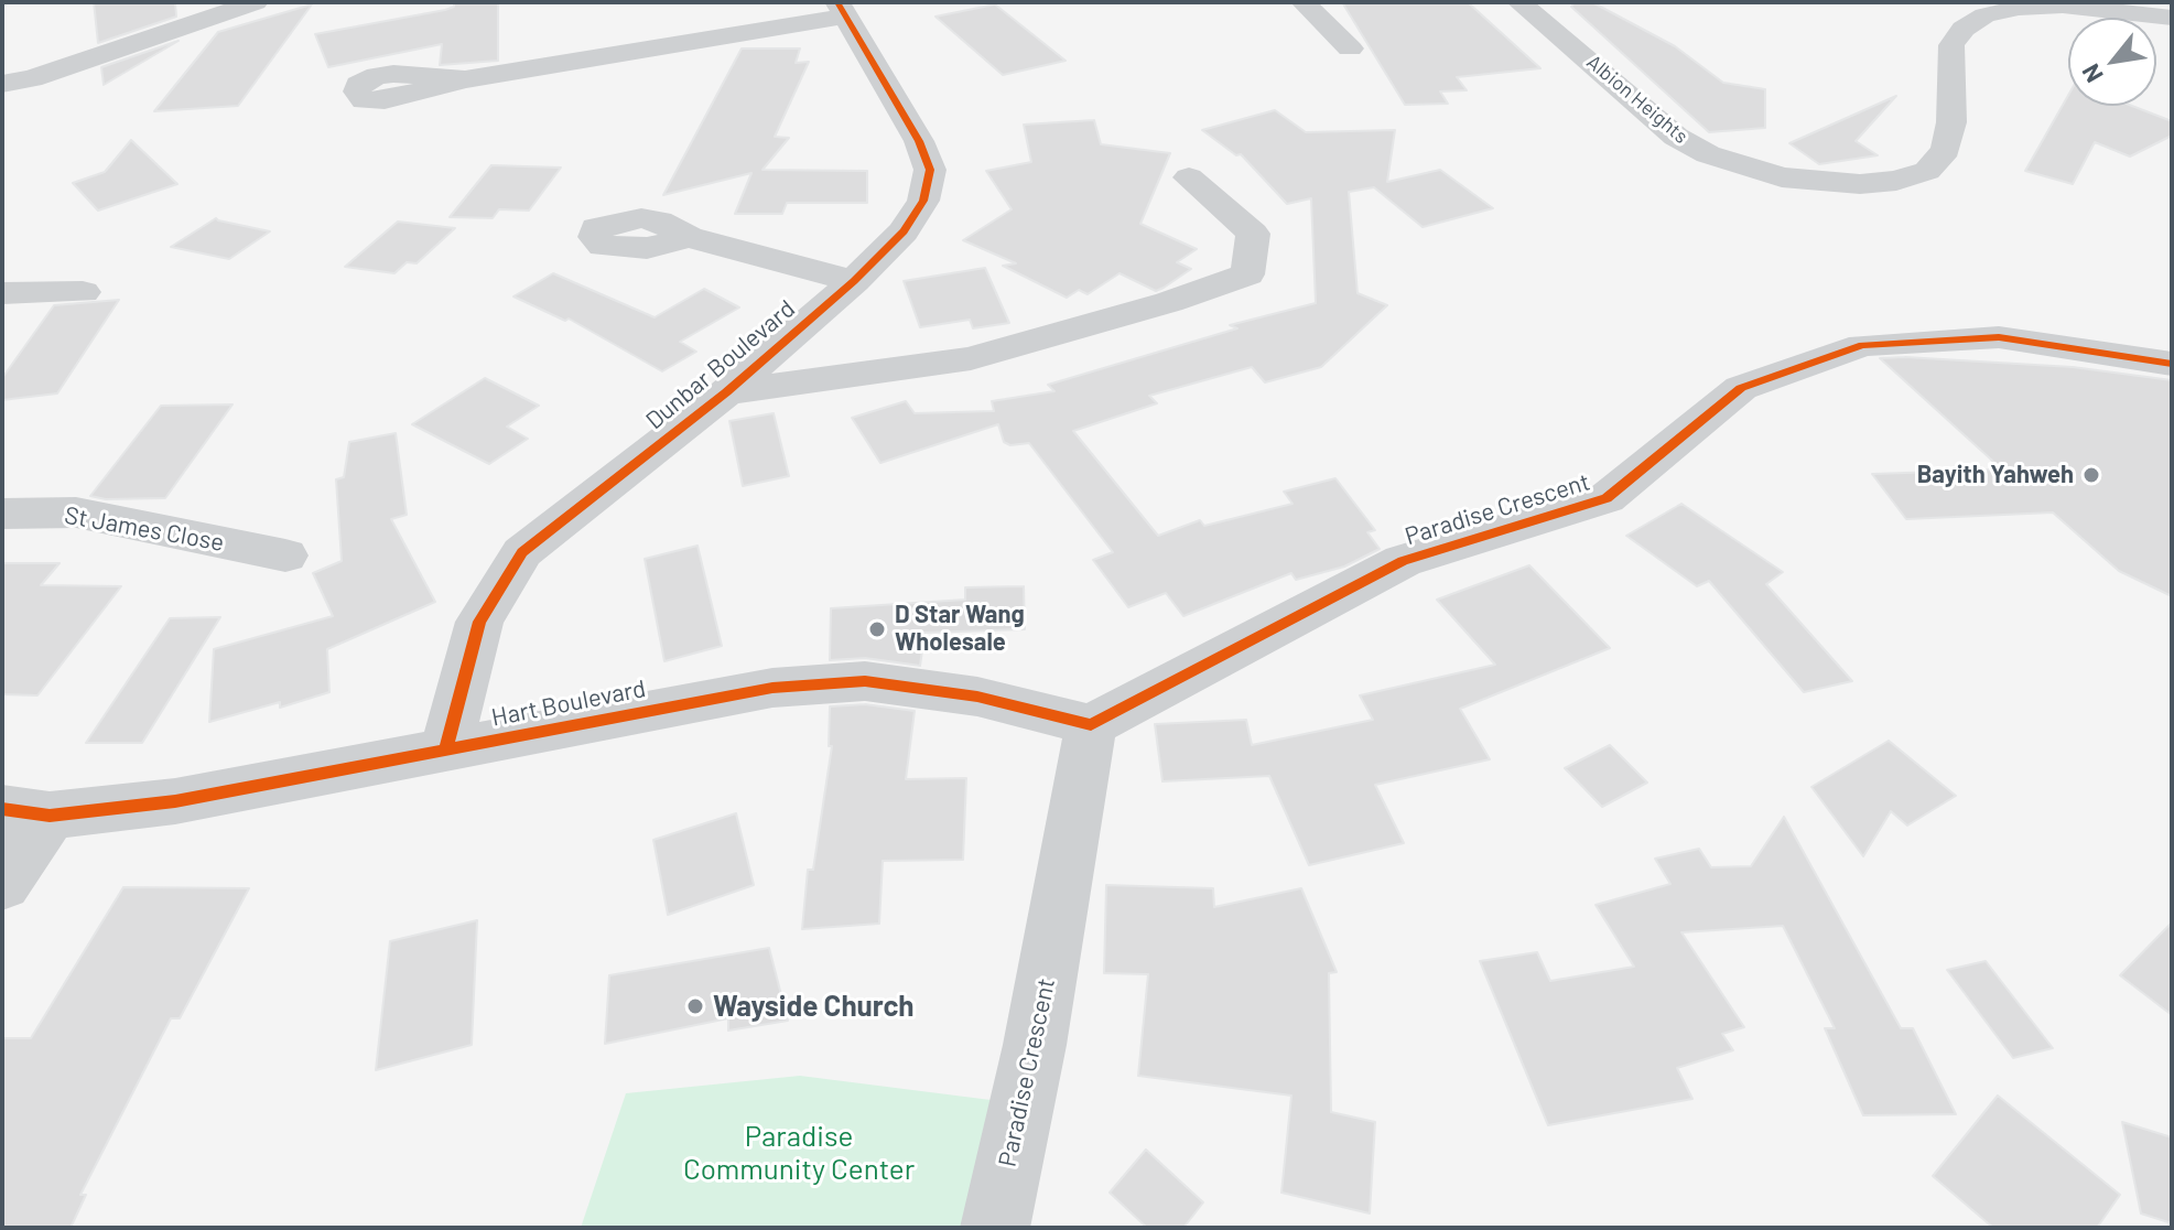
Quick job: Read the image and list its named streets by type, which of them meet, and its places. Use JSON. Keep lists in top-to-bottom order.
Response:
{
  "streets": {
    "street": [
      "Albion Heights",
      "Dunbar Boulevard",
      "Paradise Crescent",
      "St James Close",
      "Hart Boulevard"
    ]
  },
  "crossings": [
    ["Dunbar Boulevard", "Hart Boulevard"],
    ["Paradise Crescent", "Hart Boulevard"]
  ],
  "parks": ["Paradise Community Center"],
  "places": ["Bayith Yahweh", "D Star Wang Wholesale", "Wayside Church"],
  "north": "bottom left"
}
